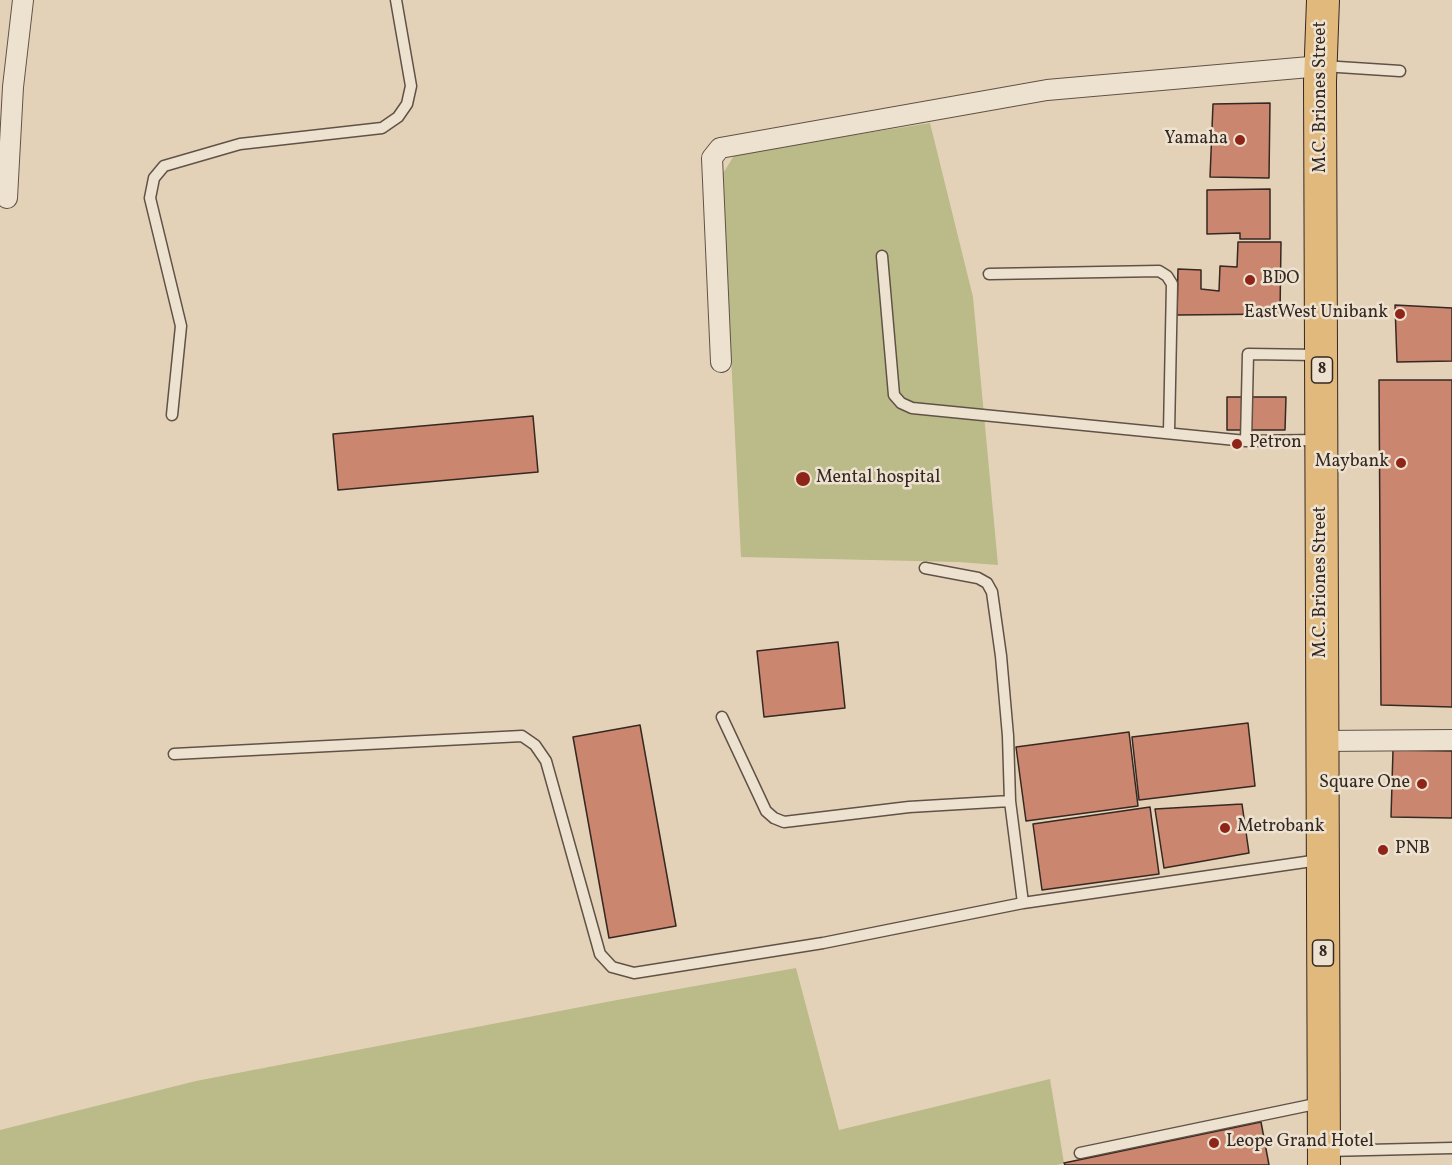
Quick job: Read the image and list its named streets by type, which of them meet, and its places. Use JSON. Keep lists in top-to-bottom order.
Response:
{
  "streets": {
    "main road": ["M.C. Briones Street", "8"]
  },
  "places": [
    "Yamaha",
    "BDO",
    "EastWest Unibank",
    "Petron",
    "Maybank",
    "Mental hospital",
    "Square One",
    "Metrobank",
    "PNB",
    "Leope Grand Hotel"
  ]
}
